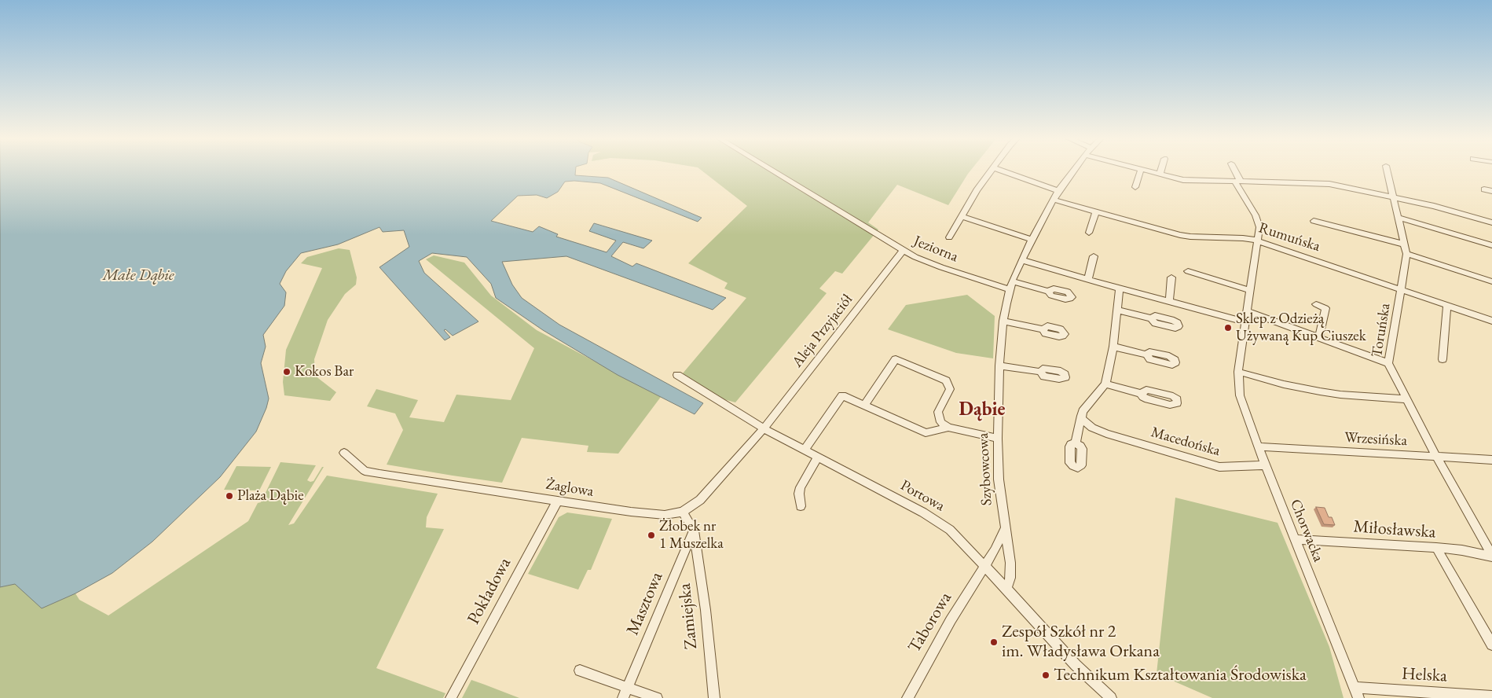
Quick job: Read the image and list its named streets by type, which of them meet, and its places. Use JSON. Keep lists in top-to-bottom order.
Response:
{
  "streets": {
    "street": [
      "Rumuńska",
      "Jeziorna",
      "Toruńska",
      "Aleja Przyjaciół",
      "Wrzesińska",
      "Macedońska",
      "Szybowcowa",
      "Żaglowa",
      "Portowa",
      "Miłosławska",
      "Chorwacka",
      "Pokładowa",
      "Masztowa",
      "Zamiejska",
      "Taborowa",
      "Helska"
    ]
  },
  "crossings": [
    ["Rumuńska", "Toruńska"],
    ["Rumuńska", "Szybowcowa"],
    ["Rumuńska", "Chorwacka"],
    ["Jeziorna", "Aleja Przyjaciół"],
    ["Jeziorna", "Szybowcowa"],
    ["Toruńska", "Wrzesińska"],
    ["Toruńska", "Miłosławska"],
    ["Aleja Przyjaciół", "Żaglowa"],
    ["Aleja Przyjaciół", "Portowa"],
    ["Wrzesińska", "Miłosławska"],
    ["Wrzesińska", "Chorwacka"],
    ["Macedońska", "Chorwacka"],
    ["Szybowcowa", "Portowa"],
    ["Szybowcowa", "Taborowa"],
    ["Żaglowa", "Portowa"],
    ["Żaglowa", "Pokładowa"],
    ["Portowa", "Taborowa"],
    ["Miłosławska", "Chorwacka"],
    ["Chorwacka", "Helska"],
    ["Masztowa", "Zamiejska"]
  ],
  "districts": ["Dąbie"],
  "water": ["Małe Dąbie"],
  "places": [
    "Sklep z Odzieżą Używaną Kup Ciuszek",
    "Kokos Bar",
    "Plaża Dąbie",
    "Żłobek nr 1 Muszelka",
    "Zespół Szkół nr 2 im. Władysława Orkana",
    "Technikum Kształtowania Środowiska"
  ]
}
